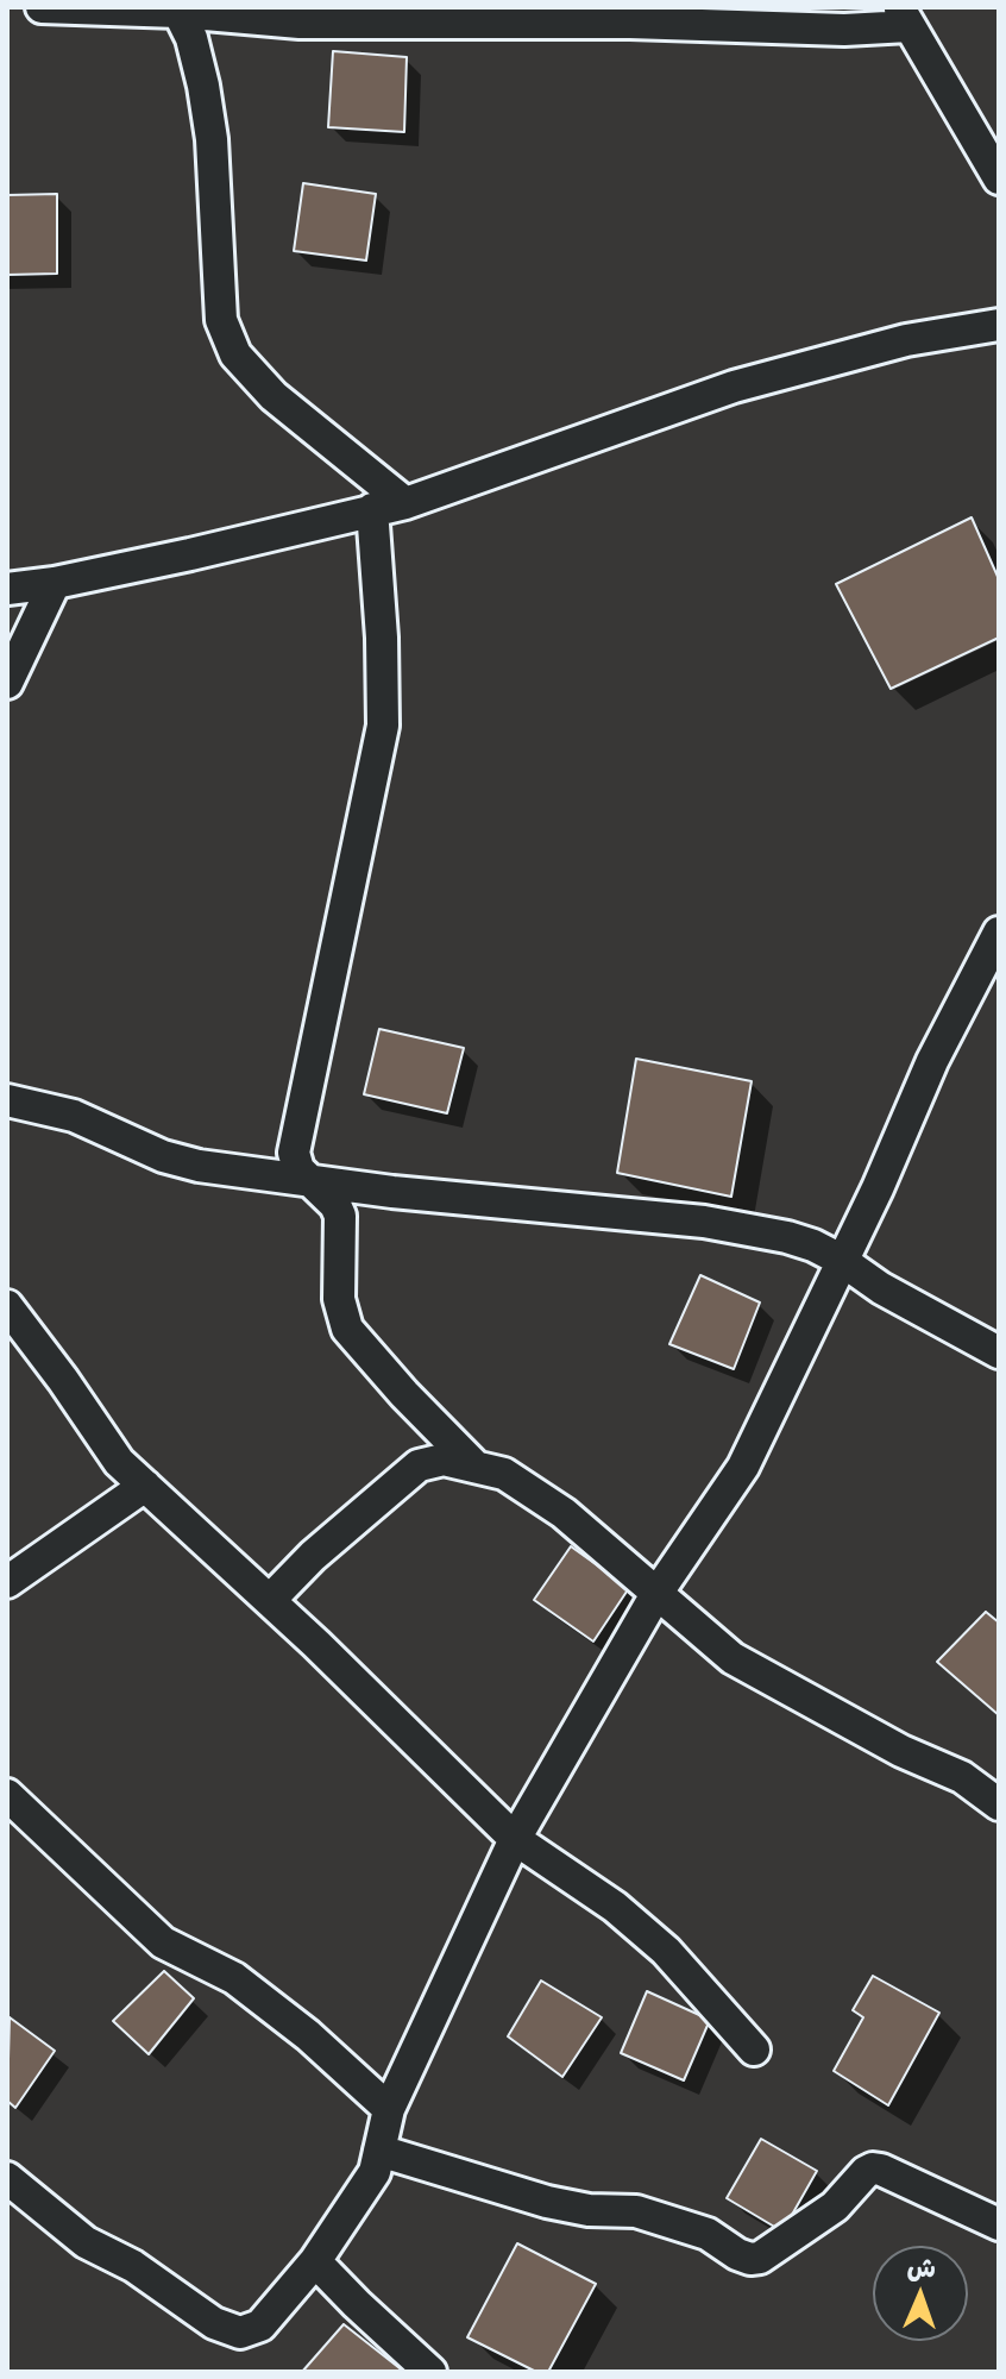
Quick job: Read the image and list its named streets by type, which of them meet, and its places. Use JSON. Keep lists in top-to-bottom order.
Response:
{
  "north": "top"
}
